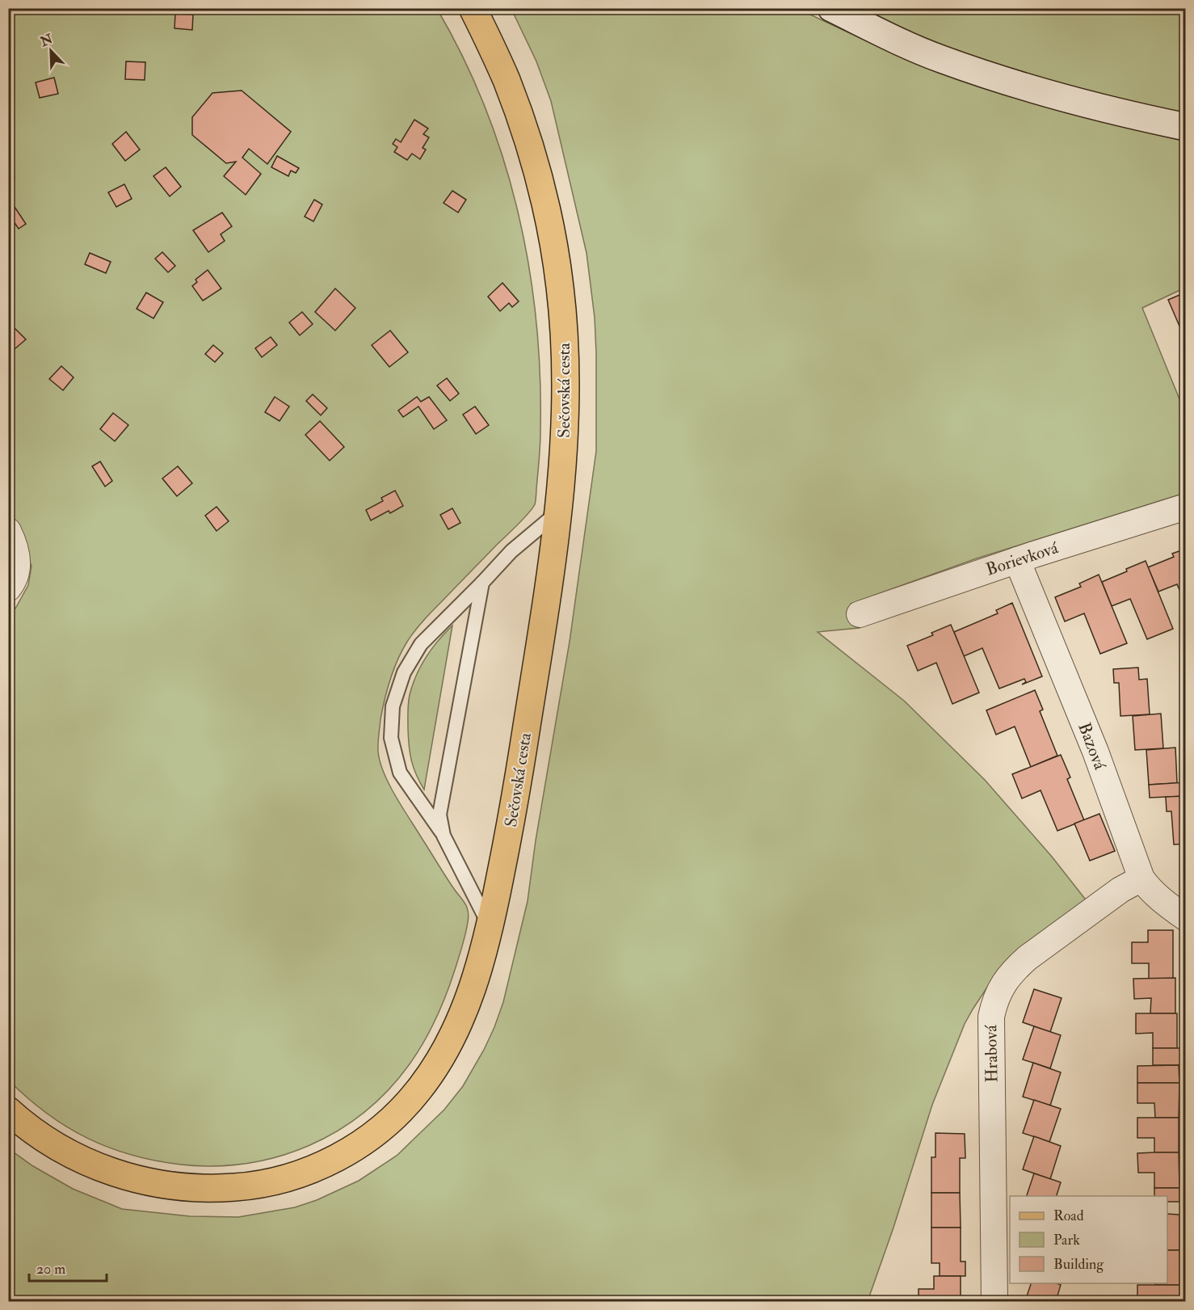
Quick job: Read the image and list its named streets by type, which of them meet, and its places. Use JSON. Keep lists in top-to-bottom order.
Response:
{
  "streets": {
    "main road": ["Sečovská cesta"],
    "street": ["Borievková", "Bazová", "Hrabová"]
  },
  "crossings": [
    ["Borievková", "Bazová"],
    ["Bazová", "Hrabová"]
  ],
  "legend": ["Road", "Park", "Building"],
  "scale_bar": "20 m",
  "north": "top left"
}
